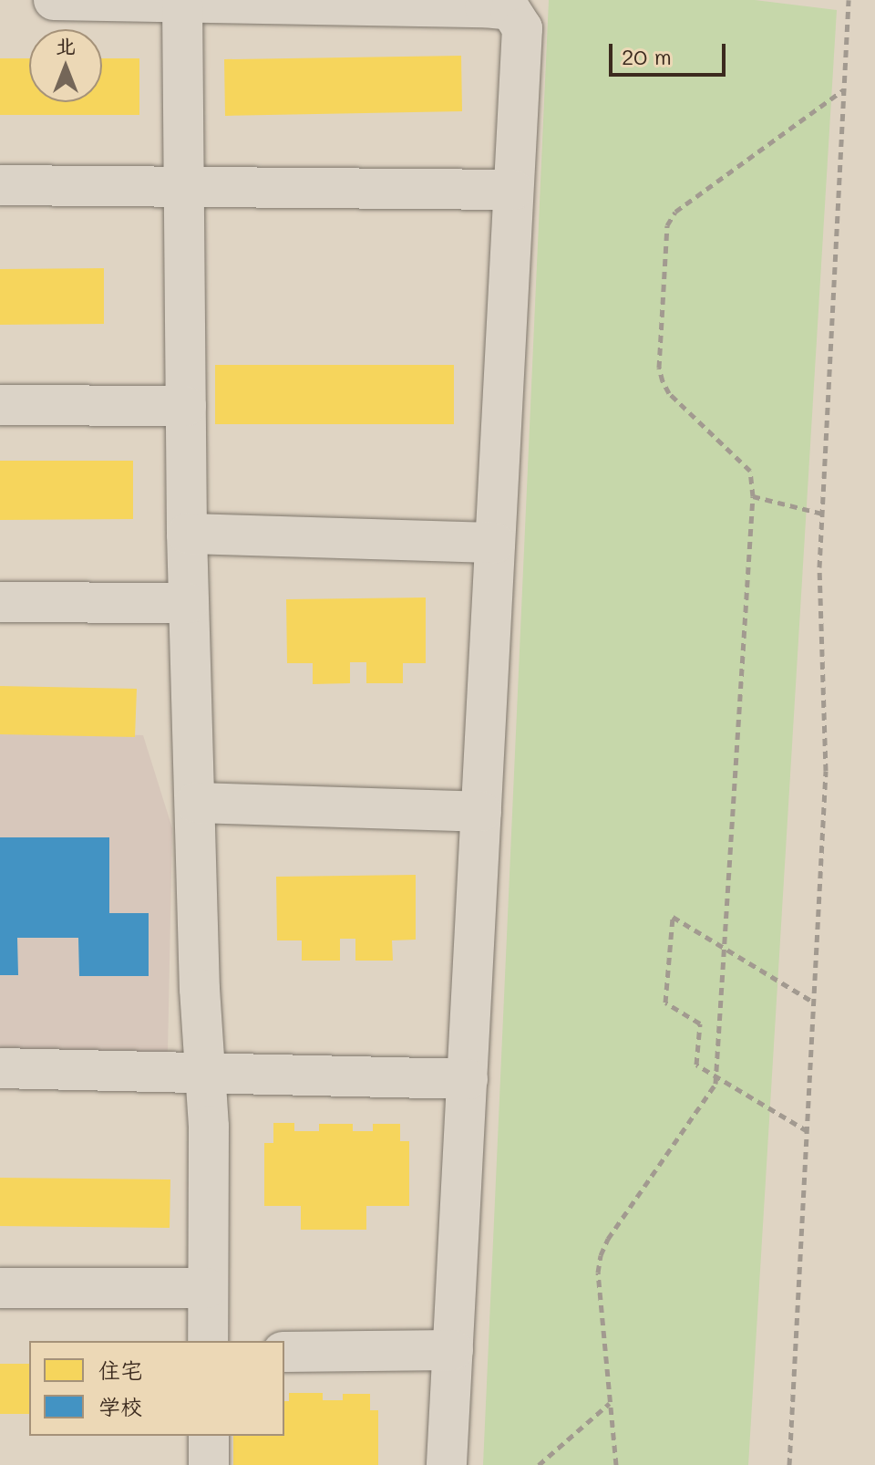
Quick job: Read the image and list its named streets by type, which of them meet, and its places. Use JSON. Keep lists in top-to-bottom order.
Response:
{
  "legend": ["住宅", "学校"],
  "scale_bar": "20 m",
  "north": "top"
}
